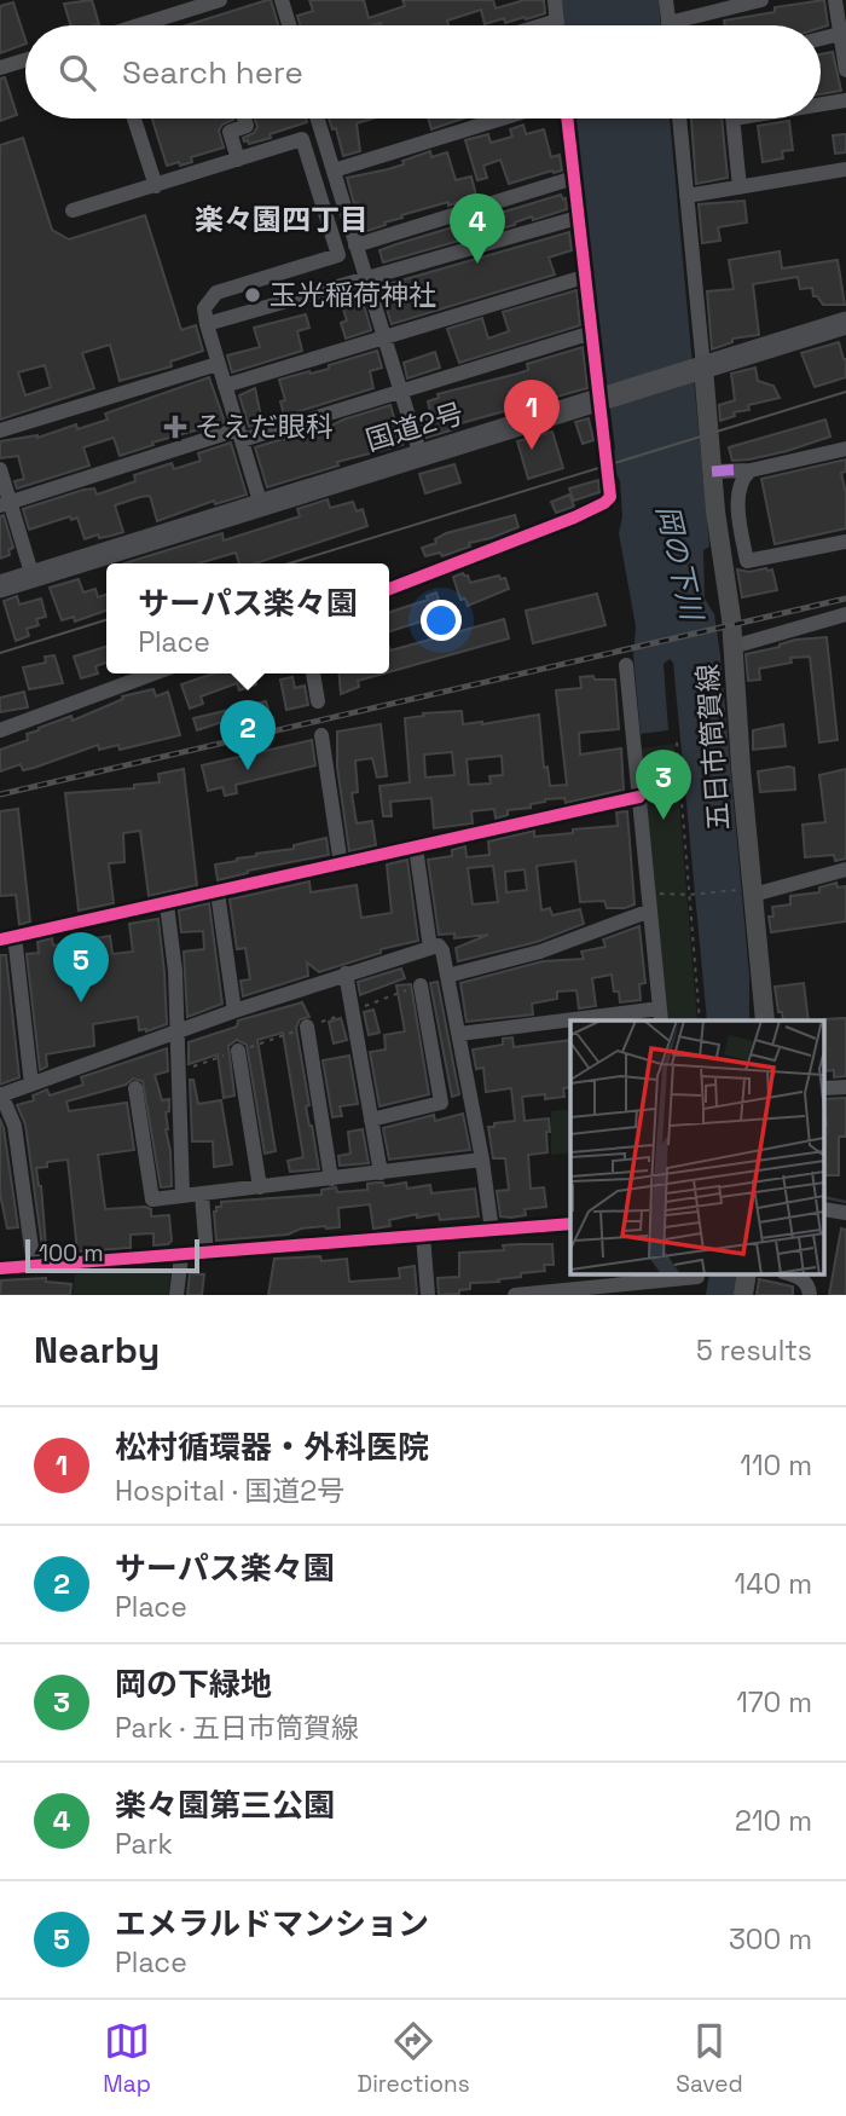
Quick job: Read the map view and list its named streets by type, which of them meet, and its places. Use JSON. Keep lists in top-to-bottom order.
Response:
{
  "streets": {
    "highway": ["国道2号"],
    "main road": ["五日市筒賀線"]
  },
  "crossings": [
    ["国道2号", "五日市筒賀線"]
  ],
  "districts": ["楽々園四丁目"],
  "water": ["岡の下川"],
  "places": {
    "other": ["玉光稲荷神社"],
    "health": ["そえだ眼科"]
  },
  "scale_bar": "100 m",
  "page": {
    "search": "Search here",
    "pins": [
      "4",
      "1",
      "2",
      "3",
      "5"
    ],
    "popup": ["サーパス楽々園", "Place"],
    "scale": "100 m",
    "heading": ["Nearby", "5 results"],
    "list": [
      {
        "mark": "1",
        "name": "松村循環器・外科医院",
        "note": "Hospital · 国道2号",
        "value": "110 m"
      },
      {
        "mark": "2",
        "name": "サーパス楽々園",
        "note": "Place",
        "value": "140 m"
      },
      {
        "mark": "3",
        "name": "岡の下緑地",
        "note": "Park · 五日市筒賀線",
        "value": "170 m"
      },
      {
        "mark": "4",
        "name": "楽々園第三公園",
        "note": "Park",
        "value": "210 m"
      },
      {
        "mark": "5",
        "name": "エメラルドマンション",
        "note": "Place",
        "value": "300 m"
      }
    ],
    "nav": ["Map", "Directions", "Saved"]
  }
}
